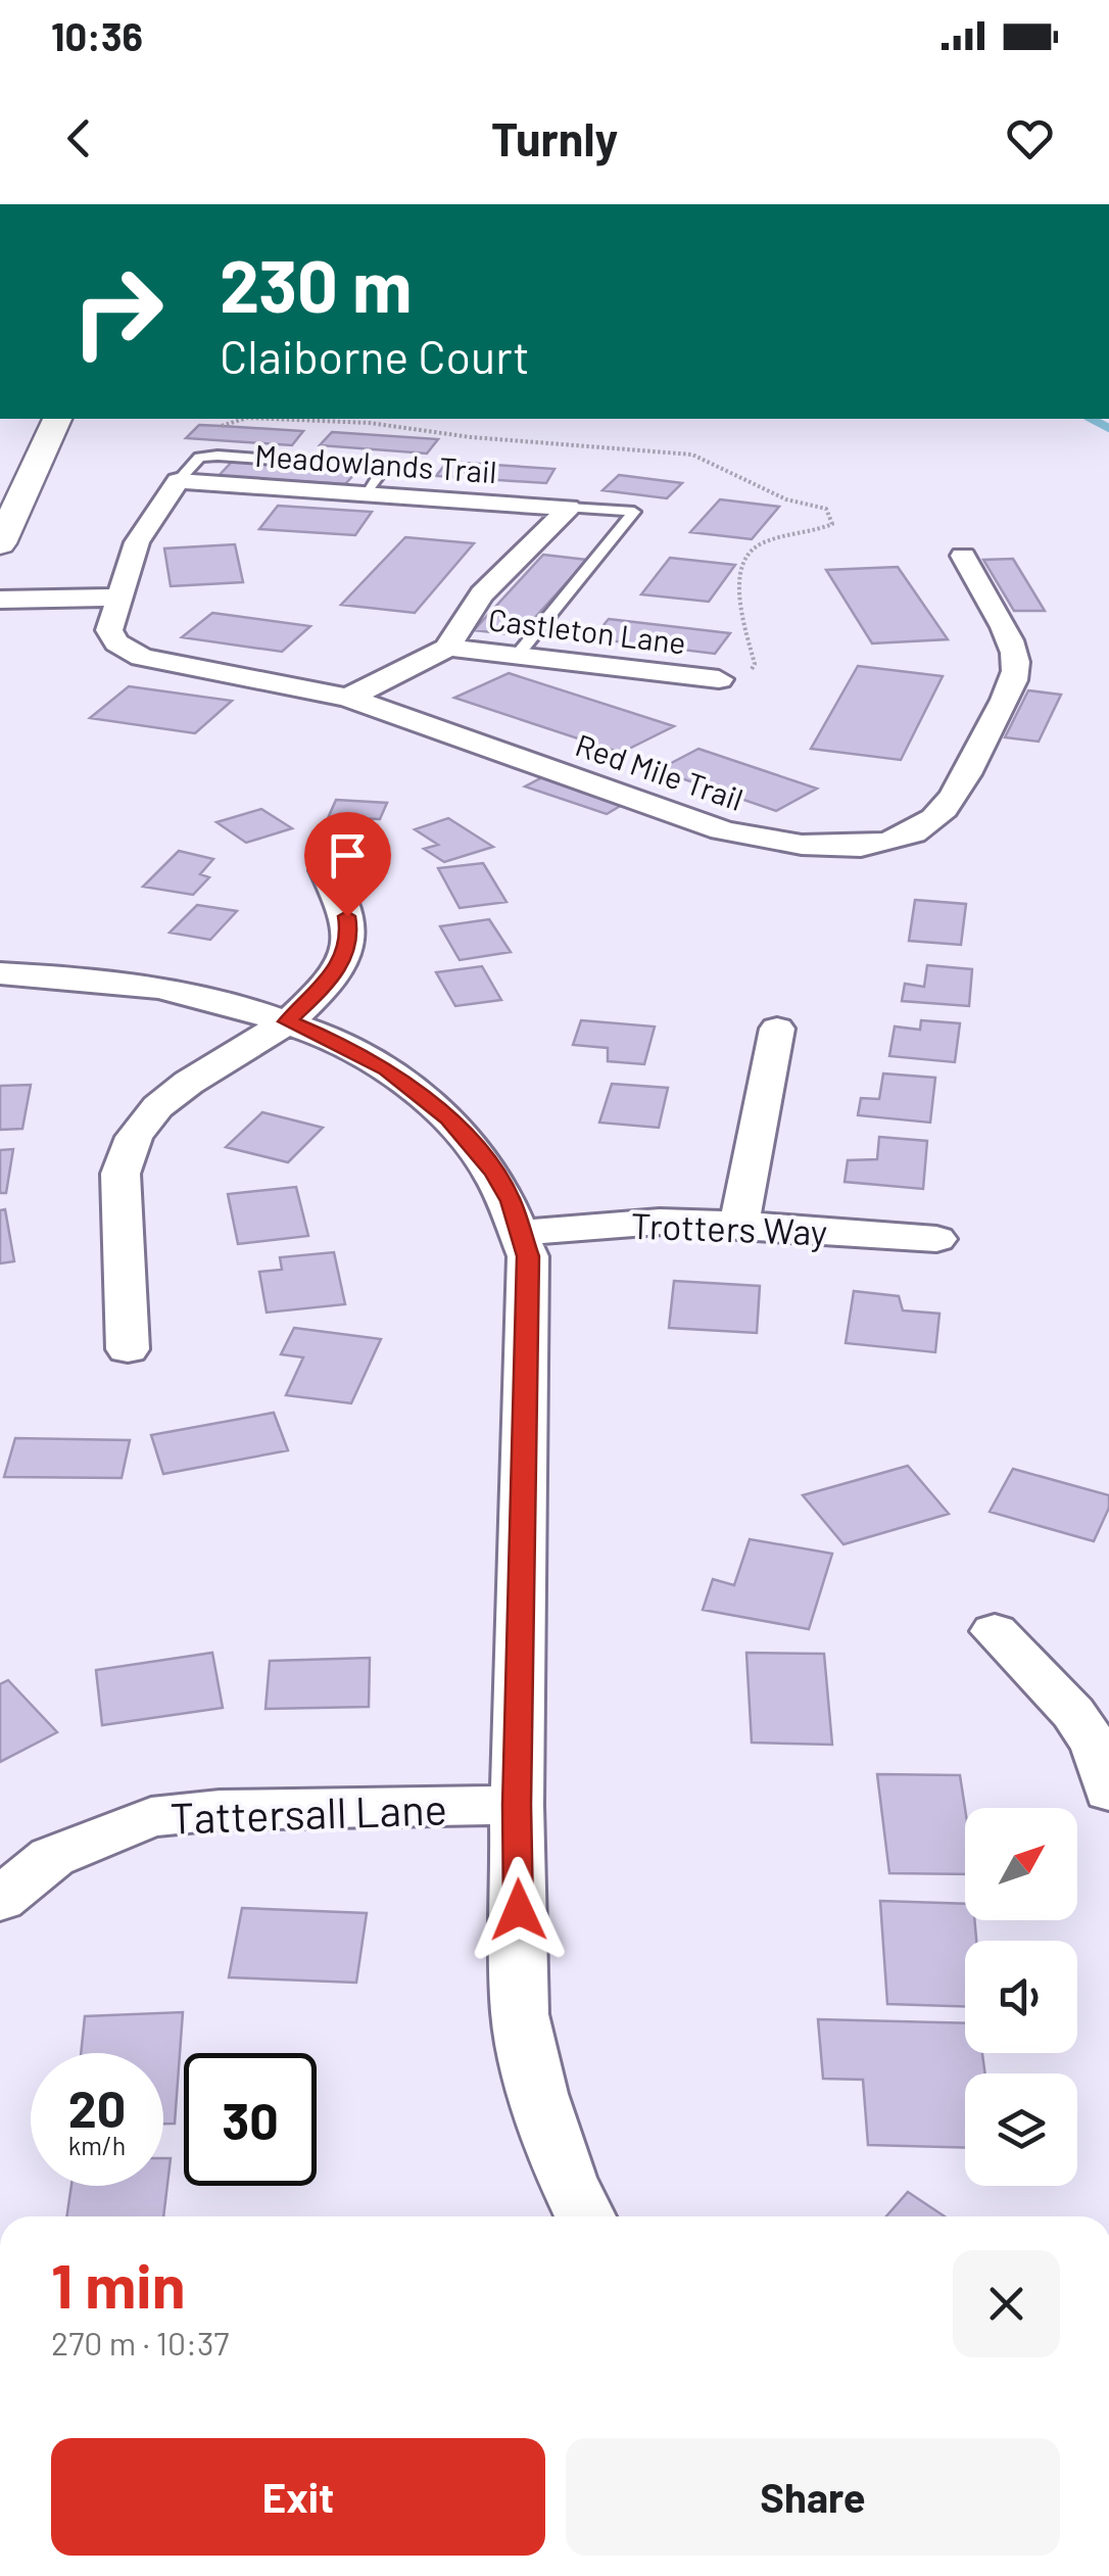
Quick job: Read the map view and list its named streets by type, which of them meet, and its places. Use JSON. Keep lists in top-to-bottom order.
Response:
{
  "streets": {
    "street": [
      "Meadowlands Trail",
      "Castleton Lane",
      "Red Mile Trail",
      "Trotters Way",
      "Tattersall Lane"
    ]
  },
  "crossings": [
    ["Meadowlands Trail", "Red Mile Trail"]
  ],
  "north": "top right",
  "page": {
    "status": "10:36",
    "header": "Turnly",
    "turn": ["230 m", "Claiborne Court"],
    "speed": "20 km/h",
    "limit": "30",
    "heading": ["1 min", "270 m · 10:37"],
    "buttons": ["Exit", "Share"]
  }
}
